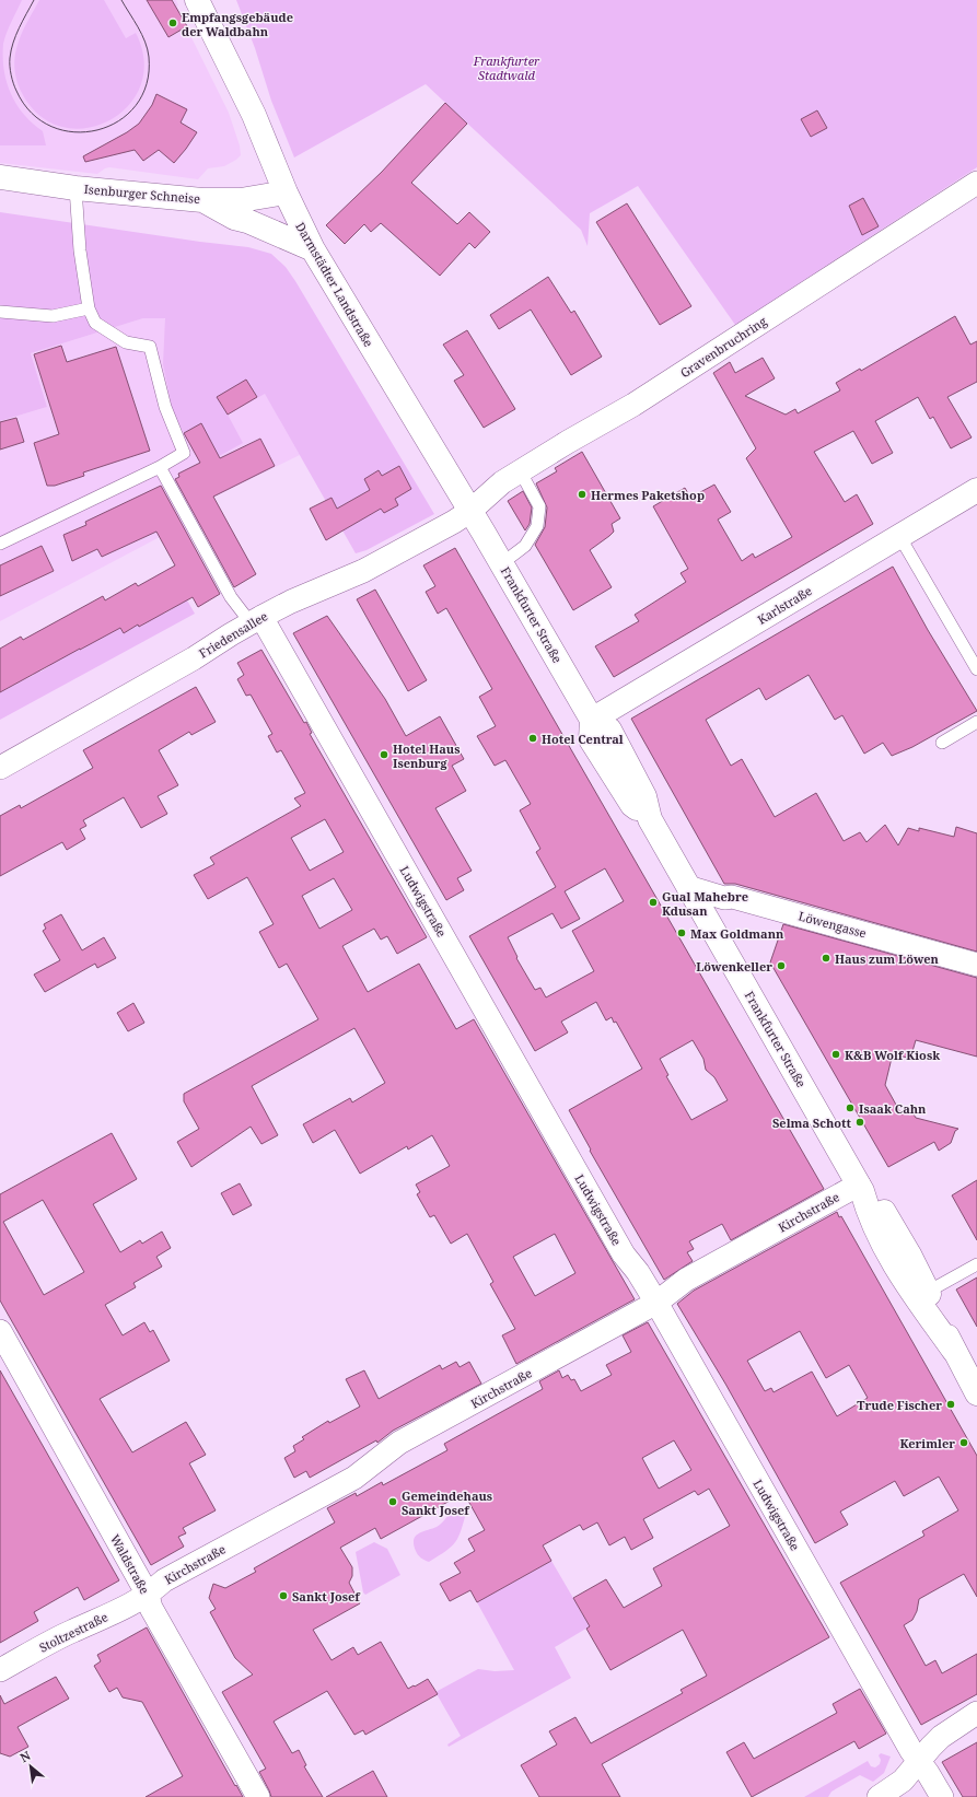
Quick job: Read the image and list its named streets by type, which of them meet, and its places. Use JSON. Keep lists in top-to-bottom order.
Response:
{
  "streets": {
    "main road": [
      "Isenburger Schneise",
      "Darmstädter Landstraße",
      "Karlstraße",
      "Frankfurter Straße"
    ],
    "street": [
      "Gravenbruchring",
      "Friedensallee",
      "Ludwigstraße",
      "Löwengasse",
      "Kirchstraße",
      "Waldstraße",
      "Stoltzestraße"
    ]
  },
  "crossings": [
    ["Isenburger Schneise", "Darmstädter Landstraße"],
    ["Darmstädter Landstraße", "Gravenbruchring"],
    ["Darmstädter Landstraße", "Frankfurter Straße"],
    ["Darmstädter Landstraße", "Friedensallee"],
    ["Gravenbruchring", "Frankfurter Straße"],
    ["Gravenbruchring", "Friedensallee"],
    ["Karlstraße", "Frankfurter Straße"],
    ["Frankfurter Straße", "Friedensallee"],
    ["Frankfurter Straße", "Löwengasse"],
    ["Frankfurter Straße", "Kirchstraße"],
    ["Friedensallee", "Ludwigstraße"],
    ["Ludwigstraße", "Kirchstraße"],
    ["Kirchstraße", "Waldstraße"],
    ["Kirchstraße", "Stoltzestraße"],
    ["Waldstraße", "Stoltzestraße"]
  ],
  "parks": ["Frankfurter Stadtwald"],
  "places": [
    "Empfangsgebäude der Waldbahn",
    "Hermes Paketshop",
    "Hotel Central",
    "Hotel Haus Isenburg",
    "Gual Mahebre Kdusan",
    "Max Goldmann",
    "Haus zum Löwen",
    "Löwenkeller",
    "K&B Wolf Kiosk",
    "Isaak Cahn",
    "Selma Schott",
    "Trude Fischer",
    "Kerimler",
    "Gemeindehaus Sankt Josef",
    "Sankt Josef"
  ],
  "north": "top left"
}
